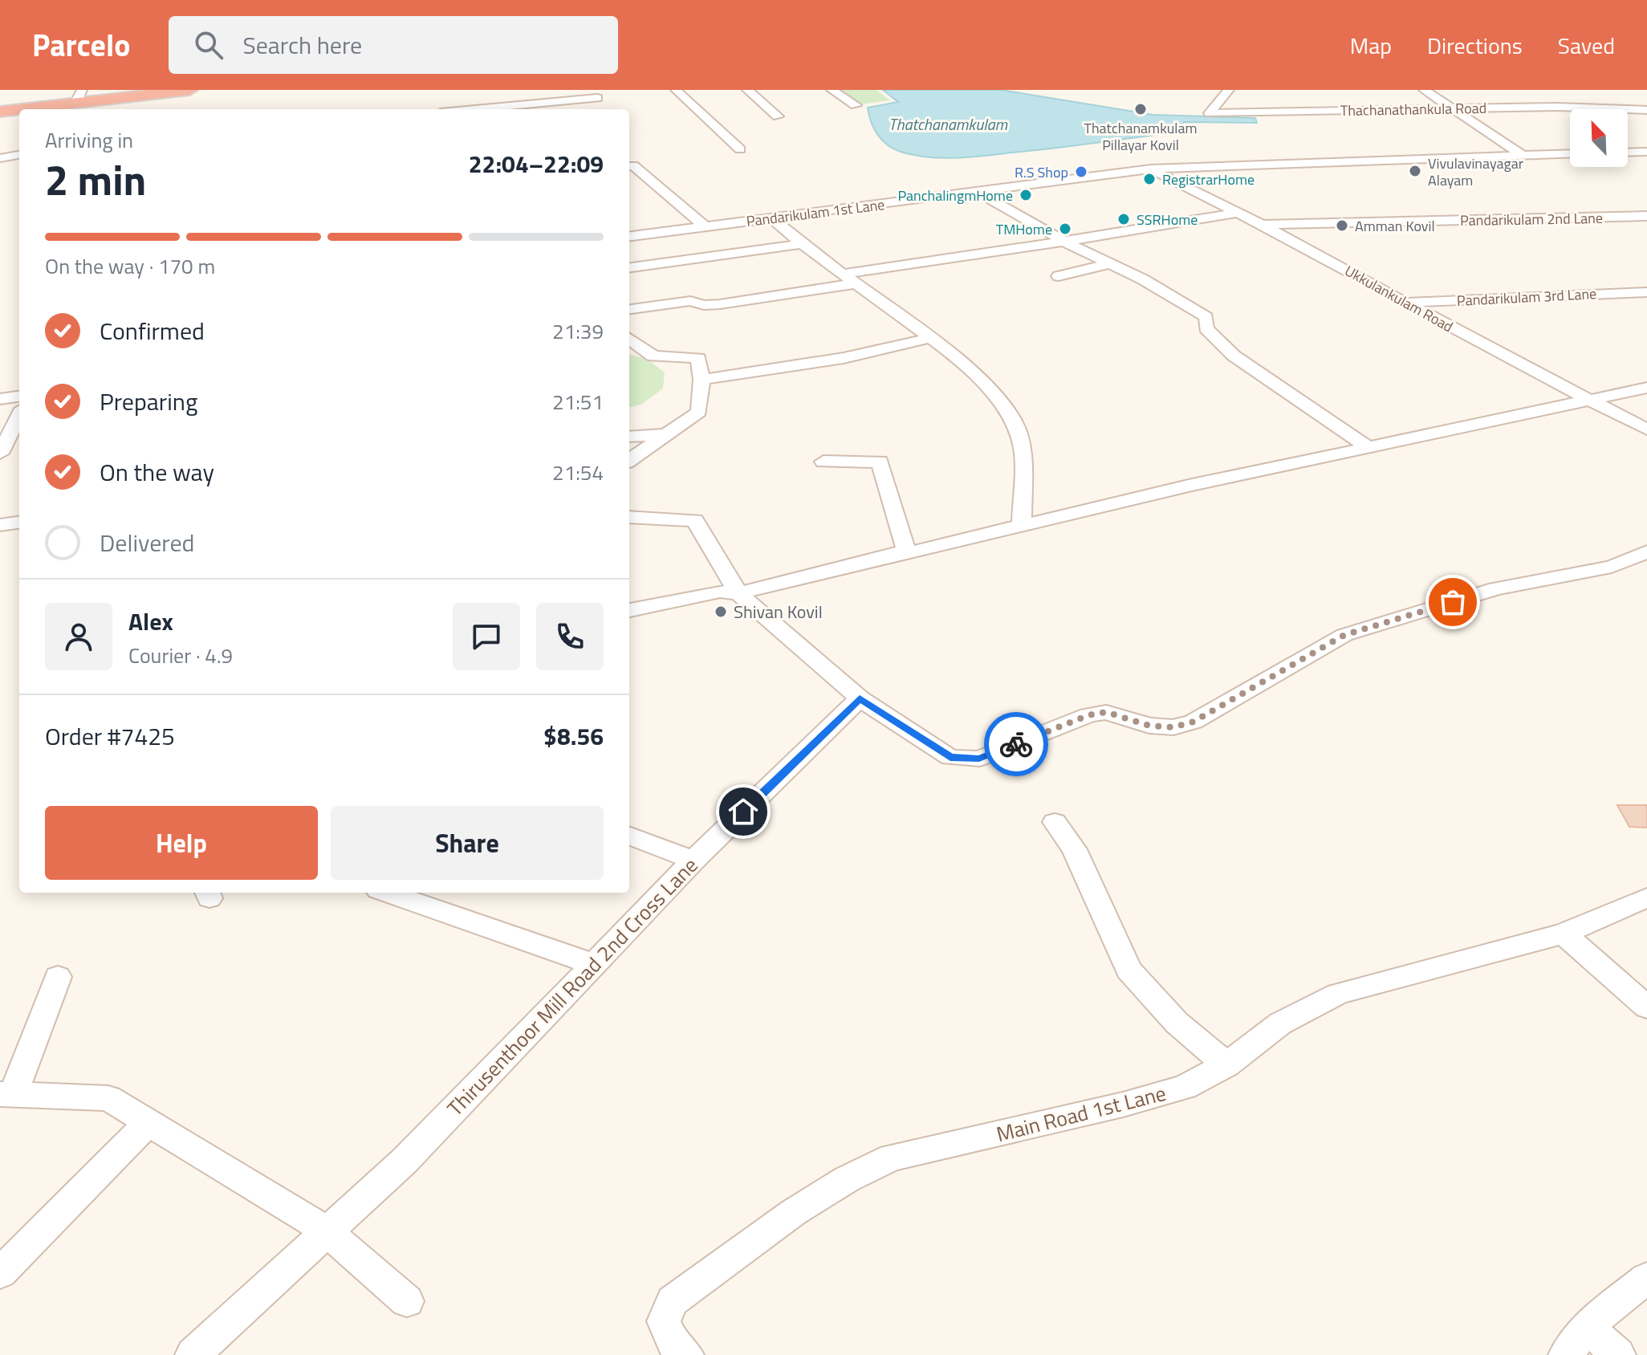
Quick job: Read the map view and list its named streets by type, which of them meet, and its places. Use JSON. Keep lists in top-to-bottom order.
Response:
{
  "streets": {
    "street": [
      "Thachanathankula Road",
      "Pandarikulam 1st Lane",
      "Pandarikulam 2nd Lane",
      "Pandarikulam 3rd Lane",
      "Ukkulankulam Road",
      "Thirusenthoor Mill Road 2nd Cross Lane",
      "Main Road 1st Lane"
    ]
  },
  "crossings": [
    ["Pandarikulam 1st Lane", "Ukkulankulam Road"],
    ["Pandarikulam 2nd Lane", "Ukkulankulam Road"],
    ["Pandarikulam 3rd Lane", "Ukkulankulam Road"]
  ],
  "water": ["Thatchanamkulam"],
  "places": [
    "Thatchanamkulam Pillayar Kovil",
    "Vivulavinayagar Alayam",
    "R.S Shop",
    "RegistrarHome",
    "PanchalingmHome",
    "SSRHome",
    "Amman Kovil",
    "TMHome",
    "Shivan Kovil"
  ],
  "north": "top left",
  "page": {
    "header": "Parcelo",
    "search": "Search here",
    "nav": ["Map", "Directions", "Saved"],
    "heading": ["2 min", "Arriving in", "22:04–22:09"],
    "panel": [
      "Alex",
      "Courier · 4.9",
      "Order #7425",
      "$8.56"
    ],
    "bar": "On the way · 170 m",
    "list": [
      ["Confirmed", "21:39"],
      ["Preparing", "21:51"],
      ["On the way", "21:54"],
      "Delivered"
    ],
    "buttons": ["Help", "Share"]
  }
}
